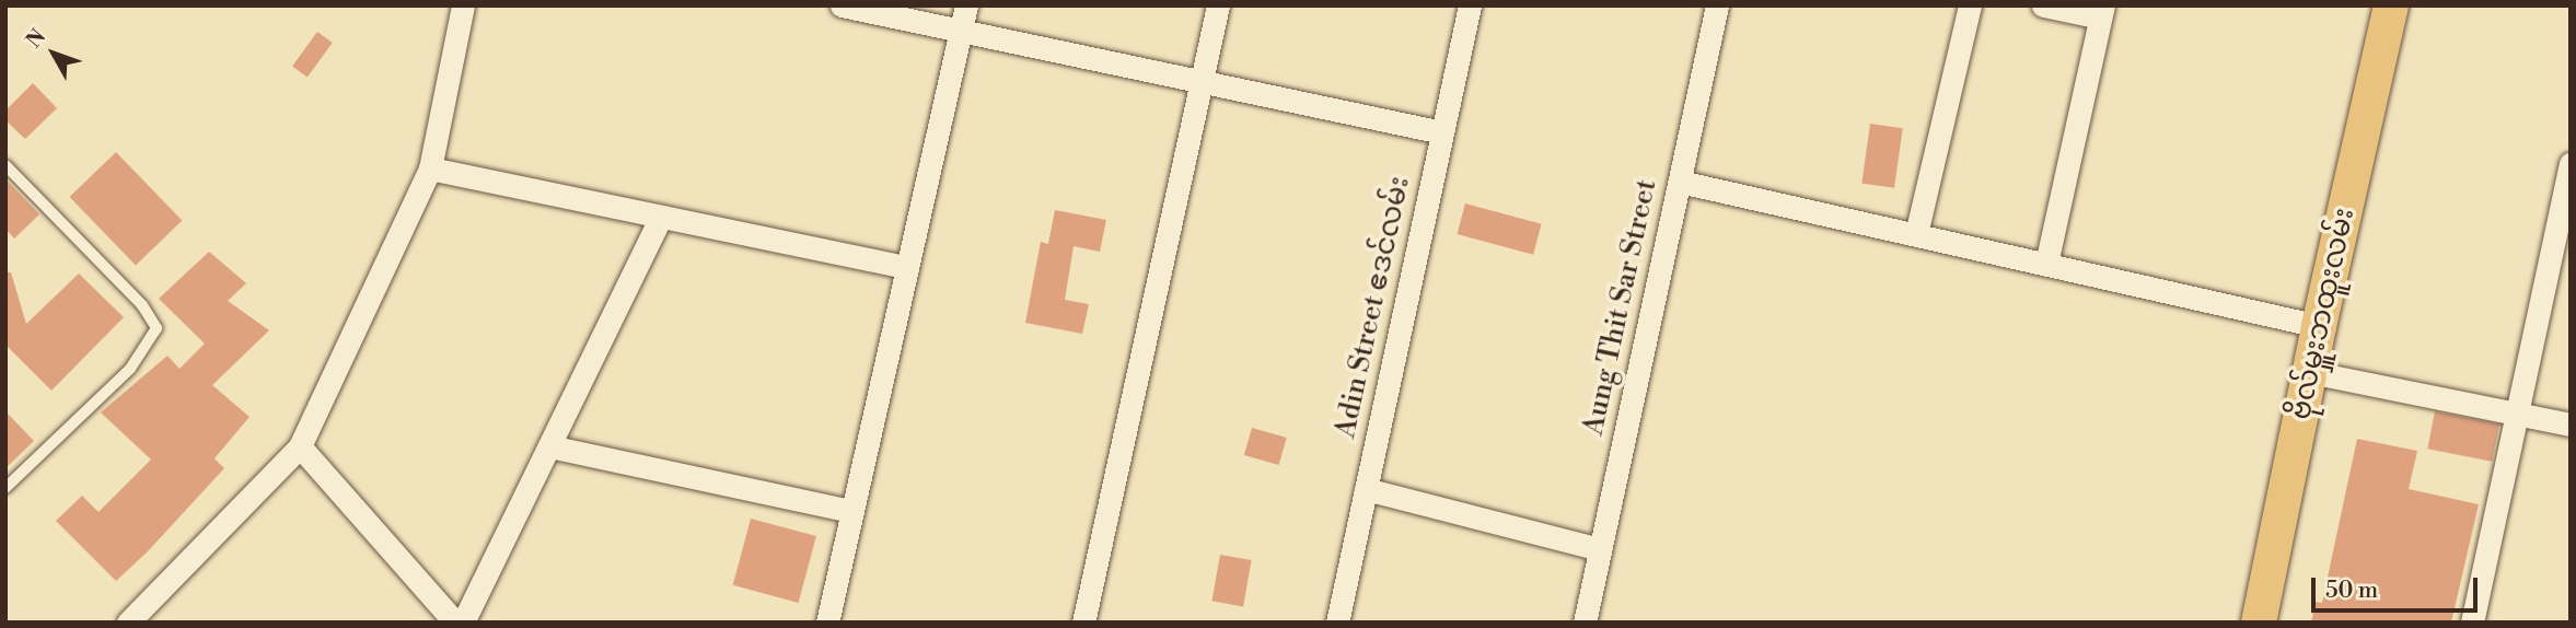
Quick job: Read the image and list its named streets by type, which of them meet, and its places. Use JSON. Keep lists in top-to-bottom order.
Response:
{
  "streets": {
    "main road": ["ဗိုလ်မှူးဘထူးလမ်း"],
    "street": ["Adin Street ဧဒင်လမ်း", "Aung Thit Sar Street"]
  },
  "scale_bar": "50 m",
  "north": "top left"
}
